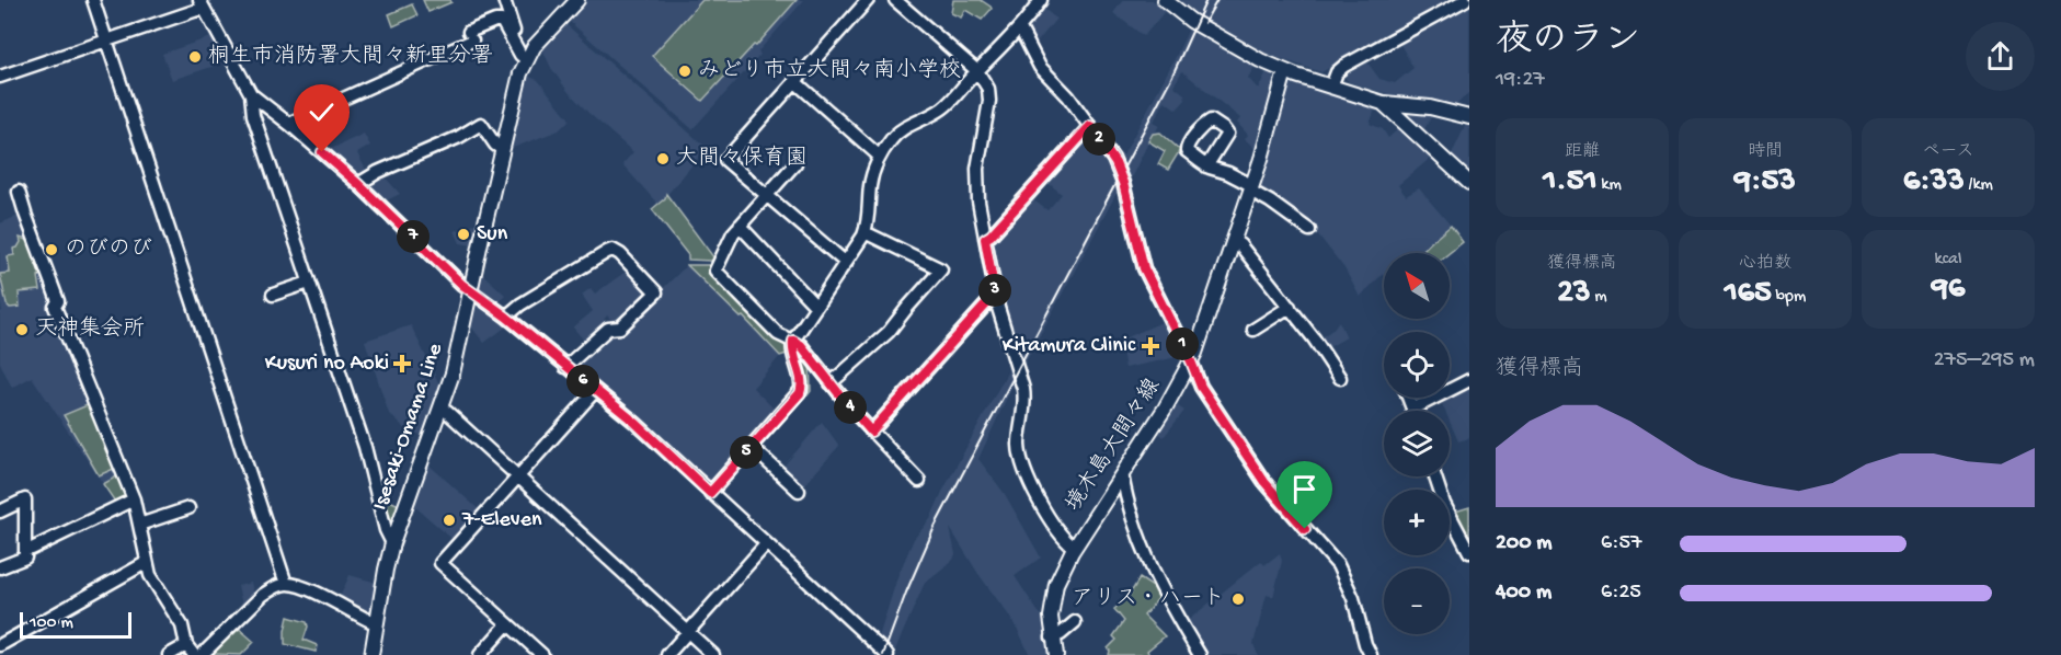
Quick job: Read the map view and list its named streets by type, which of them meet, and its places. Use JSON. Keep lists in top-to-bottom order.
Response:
{
  "streets": {
    "main road": ["Isesaki-Omama Line", "境木島大間々線"]
  },
  "places": {
    "other": [
      "桐生市消防署大間々新里分署",
      "みどり市立大間々南小学校",
      "大間々保育園",
      "Sun",
      "のびのび",
      "天神集会所",
      "7-Eleven",
      "アリス・ハート"
    ],
    "health": ["Kitamura Clinic", "Kusuri no Aoki"]
  },
  "scale_bar": "100 m",
  "north": "top left",
  "page": {
    "heading": ["夜のラン", "19:27"],
    "stats": [
      ["距離", "1.51 km"],
      ["時間", "9:53"],
      ["ペース", "6:33 /km"],
      ["獲得標高", "23 m"],
      ["心拍数", "165 bpm"],
      ["kcal", "96"]
    ],
    "pins": [
      "2",
      "7",
      "3",
      "1",
      "6",
      "4",
      "5"
    ],
    "map_buttons": ["+", "−"],
    "chart": ["獲得標高", "275–295 m"],
    "list": [
      {
        "name": "200 m",
        "note": "6:57"
      },
      {
        "name": "400 m",
        "note": "6:25"
      }
    ],
    "scale": "100 m"
  }
}
